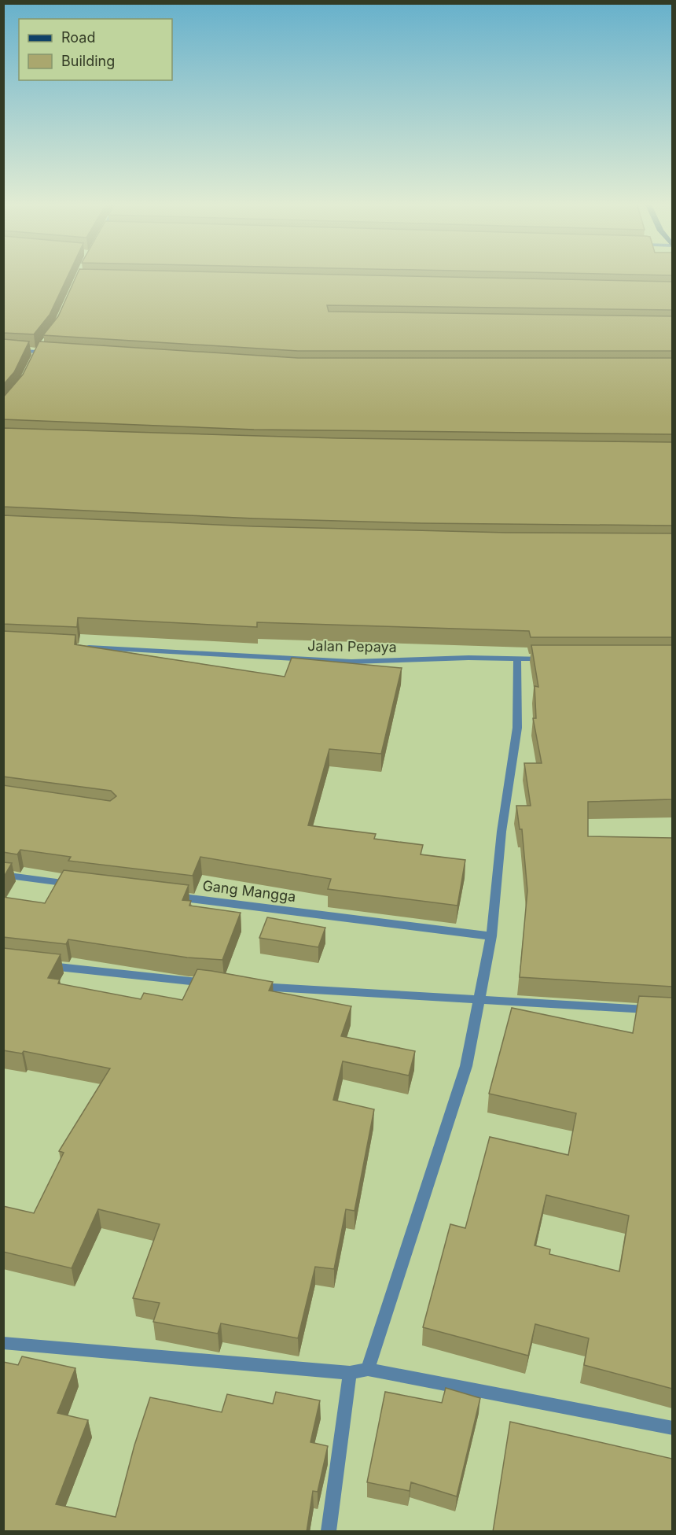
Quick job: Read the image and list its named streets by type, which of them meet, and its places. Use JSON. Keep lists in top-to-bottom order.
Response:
{
  "streets": {
    "street": ["Jalan Pepaya", "Gang Mangga"]
  },
  "legend": ["Road", "Building"]
}
